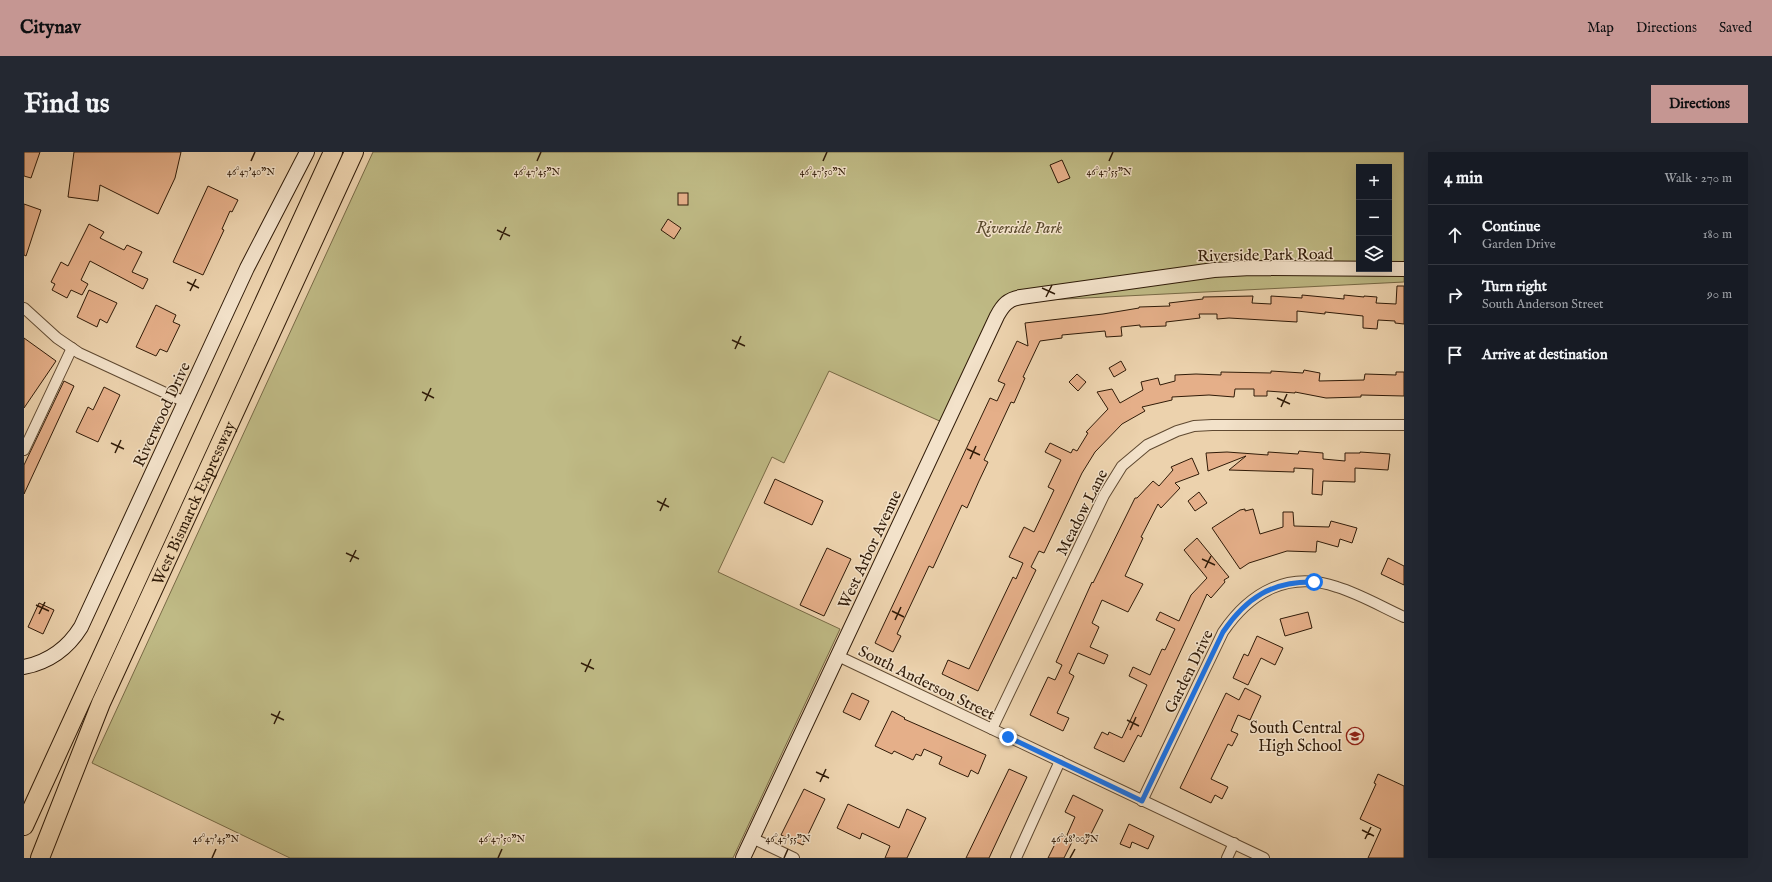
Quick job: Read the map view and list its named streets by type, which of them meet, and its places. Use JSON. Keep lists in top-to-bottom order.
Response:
{
  "streets": {
    "highway": ["West Bismarck Expressway"],
    "main road": ["Riverside Park Road", "Riverwood Drive", "West Arbor Avenue"],
    "street": ["Meadow Lane", "Garden Drive", "South Anderson Street"]
  },
  "crossings": [
    ["Riverside Park Road", "West Arbor Avenue"],
    ["Meadow Lane", "South Anderson Street"],
    ["West Arbor Avenue", "South Anderson Street"],
    ["Garden Drive", "South Anderson Street"]
  ],
  "parks": ["Riverside Park"],
  "places": {
    "school or university": ["South Central High School"]
  },
  "page": {
    "header": "Citynav",
    "nav": ["Map", "Directions", "Saved"],
    "buttons": "Directions",
    "title": "Find us",
    "heading": ["4 min", "Walk · 270 m"],
    "map_buttons": ["+", "−"],
    "list": [
      ["Continue", "Garden Drive", "180 m"],
      ["Turn right", "South Anderson Street", "90 m"],
      "Arrive at destination"
    ]
  },
  "coordinates": [
    "46°47'45\"N",
    "46°47'50\"N",
    "46°47'40\"N",
    "46°47'55\"N",
    "46°48'00\"N"
  ]
}
